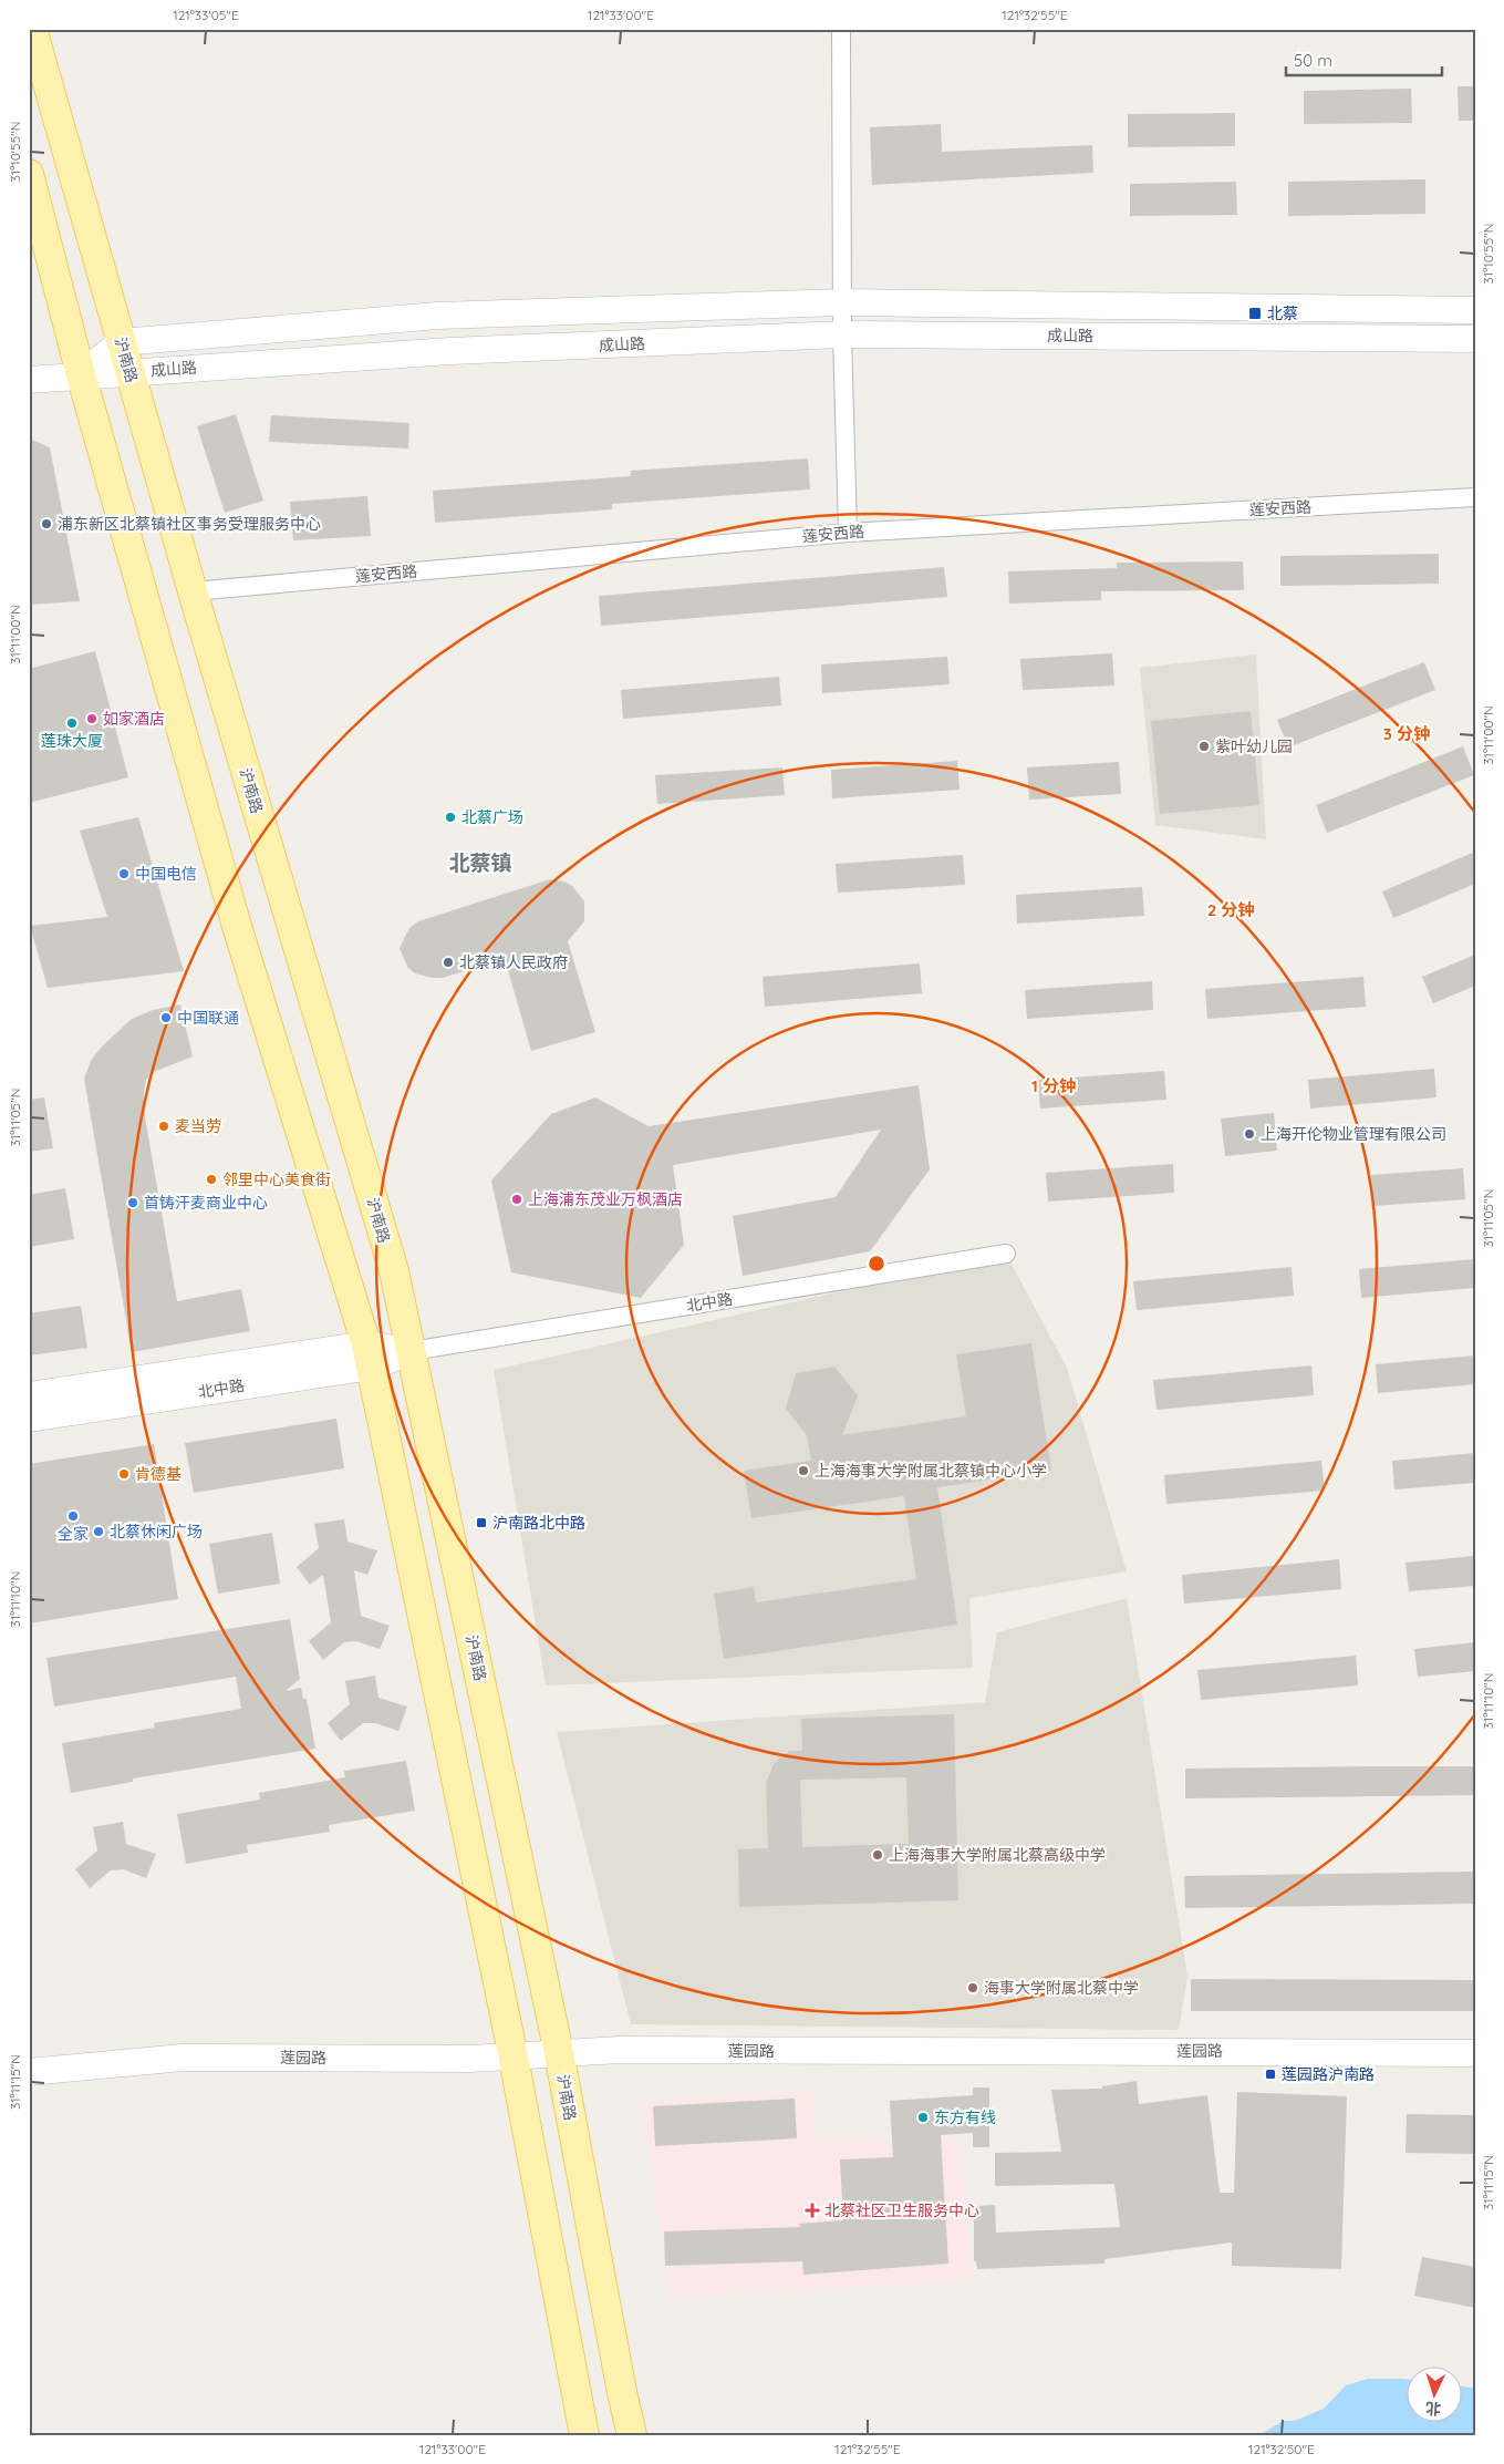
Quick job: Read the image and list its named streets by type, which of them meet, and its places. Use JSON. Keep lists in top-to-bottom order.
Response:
{
  "streets": {
    "main road": [
      "成山路",
      "沪南路",
      "北中路",
      "莲园路"
    ],
    "street": ["莲安西路"]
  },
  "crossings": [
    ["成山路", "沪南路"],
    ["沪南路", "莲安西路"],
    ["沪南路", "北中路"],
    ["沪南路", "莲园路"]
  ],
  "districts": ["北蔡镇"],
  "places": {
    "transit": ["北蔡", "沪南路北中路", "莲园路沪南路"],
    "other": [
      "浦东新区北蔡镇社区事务受理服务中心",
      "如家酒店",
      "莲珠大厦",
      "紫叶幼儿园",
      "北蔡广场",
      "中国电信",
      "北蔡镇人民政府",
      "中国联通",
      "麦当劳",
      "上海开伦物业管理有限公司",
      "邻里中心美食街",
      "上海浦东茂业万枫酒店",
      "首铸汗麦商业中心",
      "上海海事大学附属北蔡镇中心小学",
      "肯德基",
      "全家",
      "北蔡休闲广场",
      "上海海事大学附属北蔡高级中学",
      "海事大学附属北蔡中学",
      "东方有线"
    ],
    "health": ["北蔡社区卫生服务中心"]
  },
  "scale_bar": "50 m",
  "north": "bottom",
  "coordinates": [
    "121°33'05\"E",
    "121°33'00\"E",
    "121°32'55\"E",
    "31°10'55\"N",
    "31°11'00\"N",
    "31°11'05\"N",
    "31°11'10\"N",
    "31°11'15\"N",
    "121°32'50\"E"
  ],
  "rings": ["3 分钟", "2 分钟", "1 分钟"]
}
